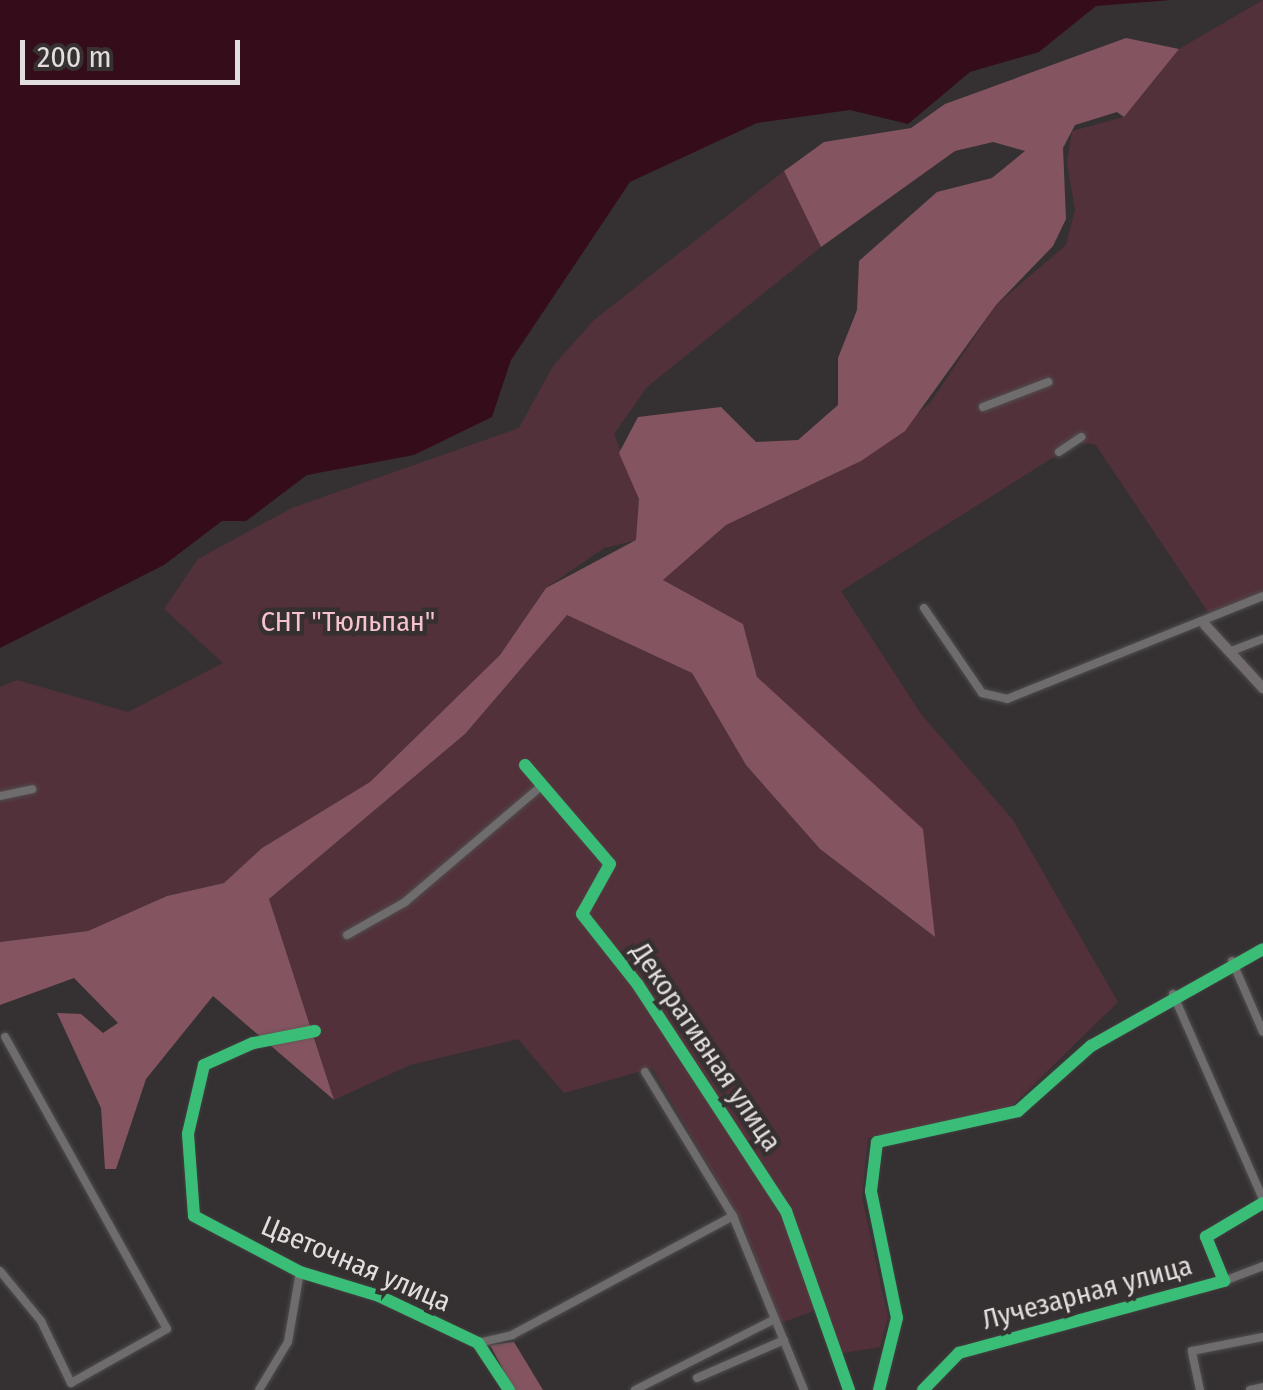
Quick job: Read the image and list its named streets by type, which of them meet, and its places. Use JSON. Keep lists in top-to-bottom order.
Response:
{
  "streets": {
    "street": ["Декоративная улица", "Цветочная улица", "Лучезарная улица"]
  },
  "parks": ["СНТ \"Тюльпан\""],
  "scale_bar": "200 m"
}
